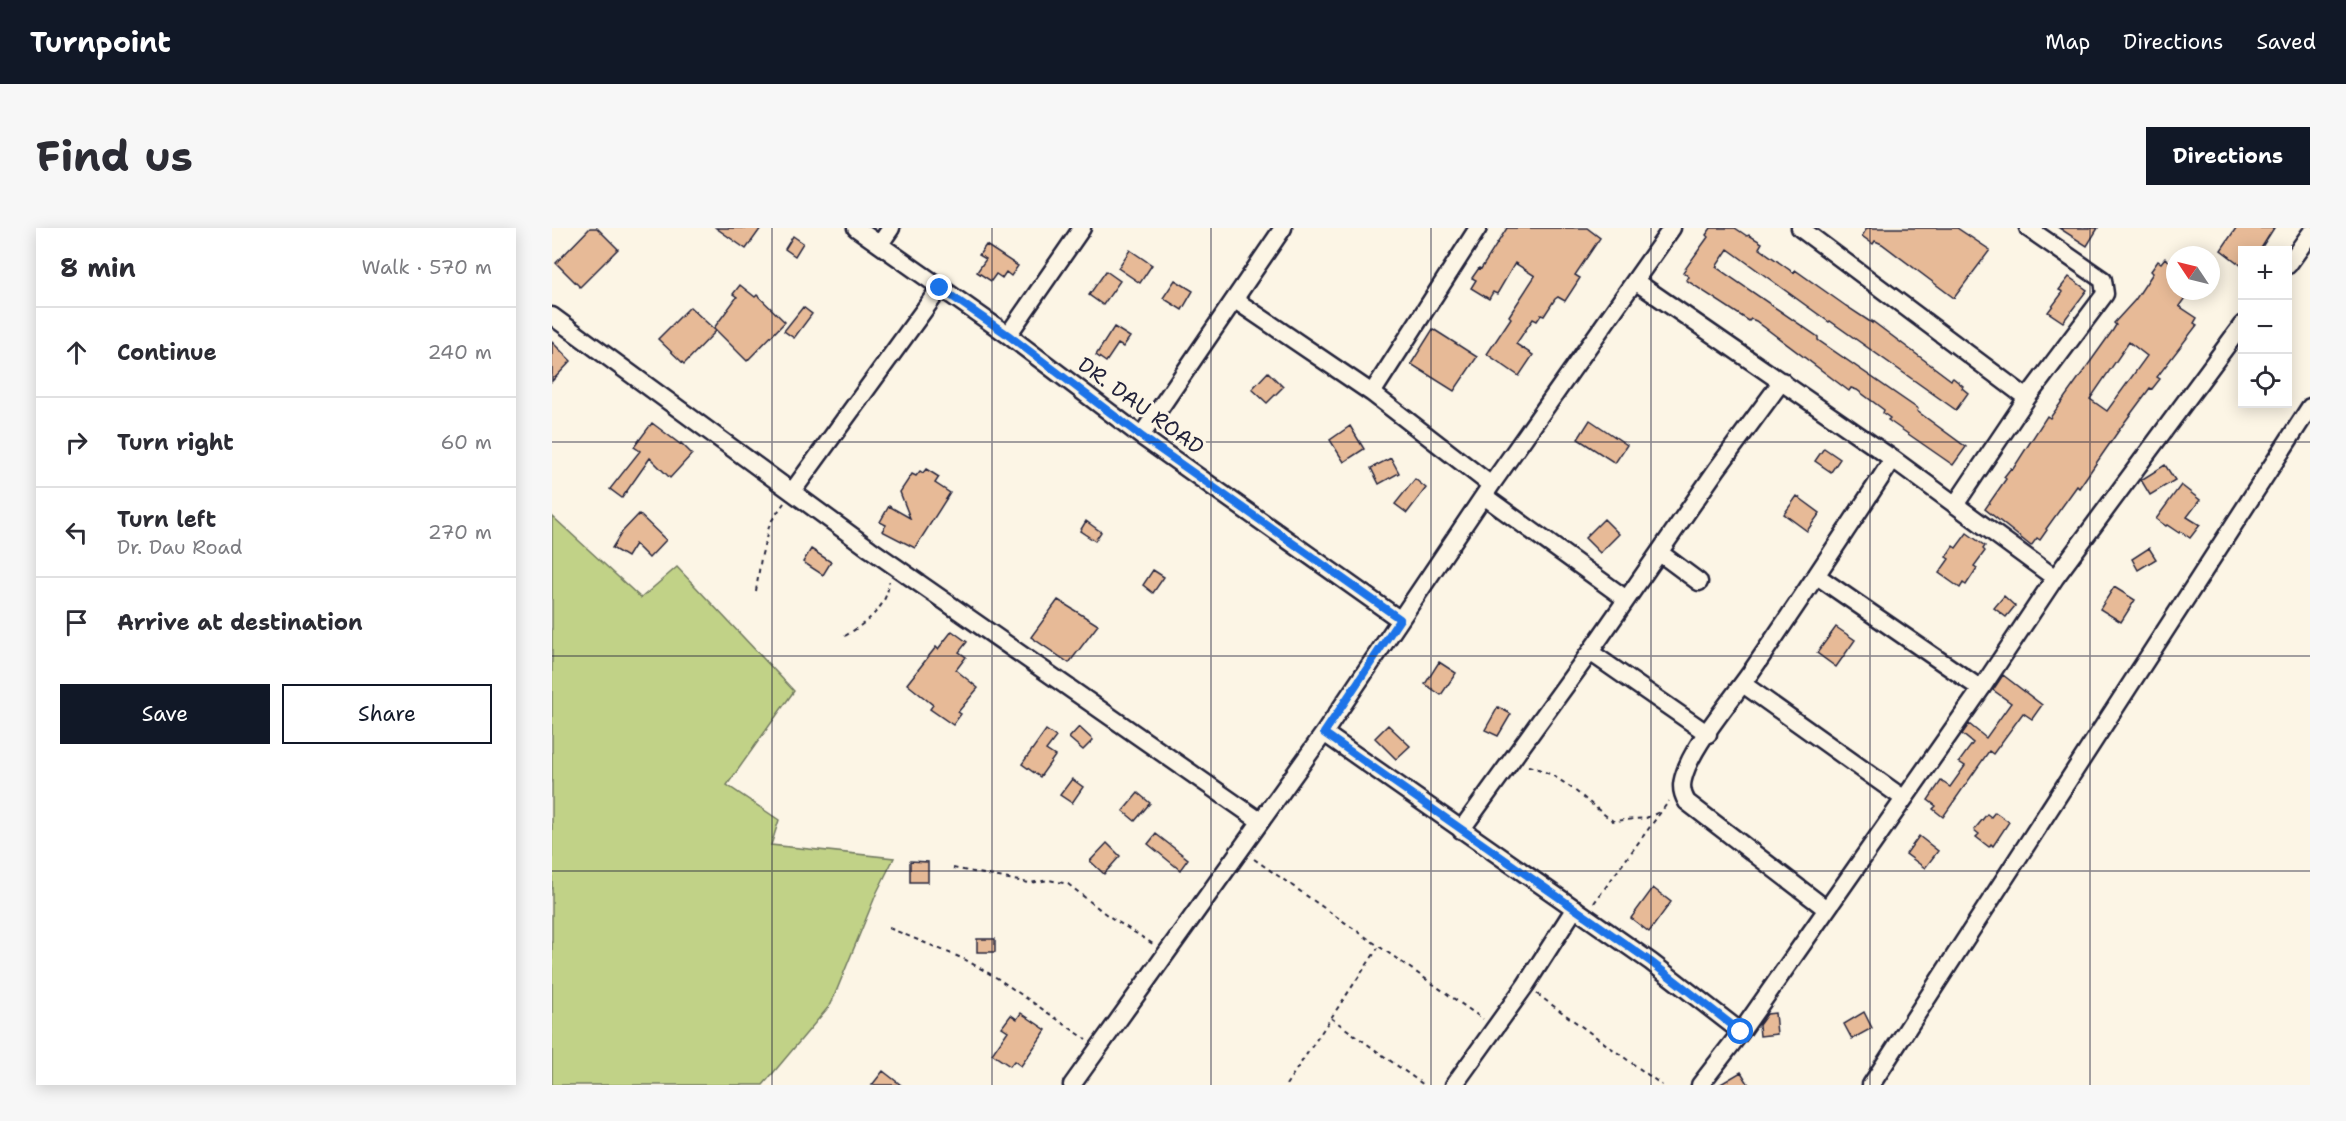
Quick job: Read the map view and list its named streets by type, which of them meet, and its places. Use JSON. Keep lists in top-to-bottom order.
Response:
{
  "streets": {
    "street": ["DR. DAU ROAD"]
  },
  "north": "top left",
  "page": {
    "header": "Turnpoint",
    "nav": ["Map", "Directions", "Saved"],
    "buttons": [
      "Directions",
      ["Save", "Share"]
    ],
    "title": "Find us",
    "heading": ["8 min", "Walk · 570 m"],
    "map_buttons": ["+", "−"],
    "list": [
      ["Continue", "240 m"],
      ["Turn right", "60 m"],
      ["Turn left", "Dr. Dau Road", "270 m"],
      "Arrive at destination"
    ]
  }
}
